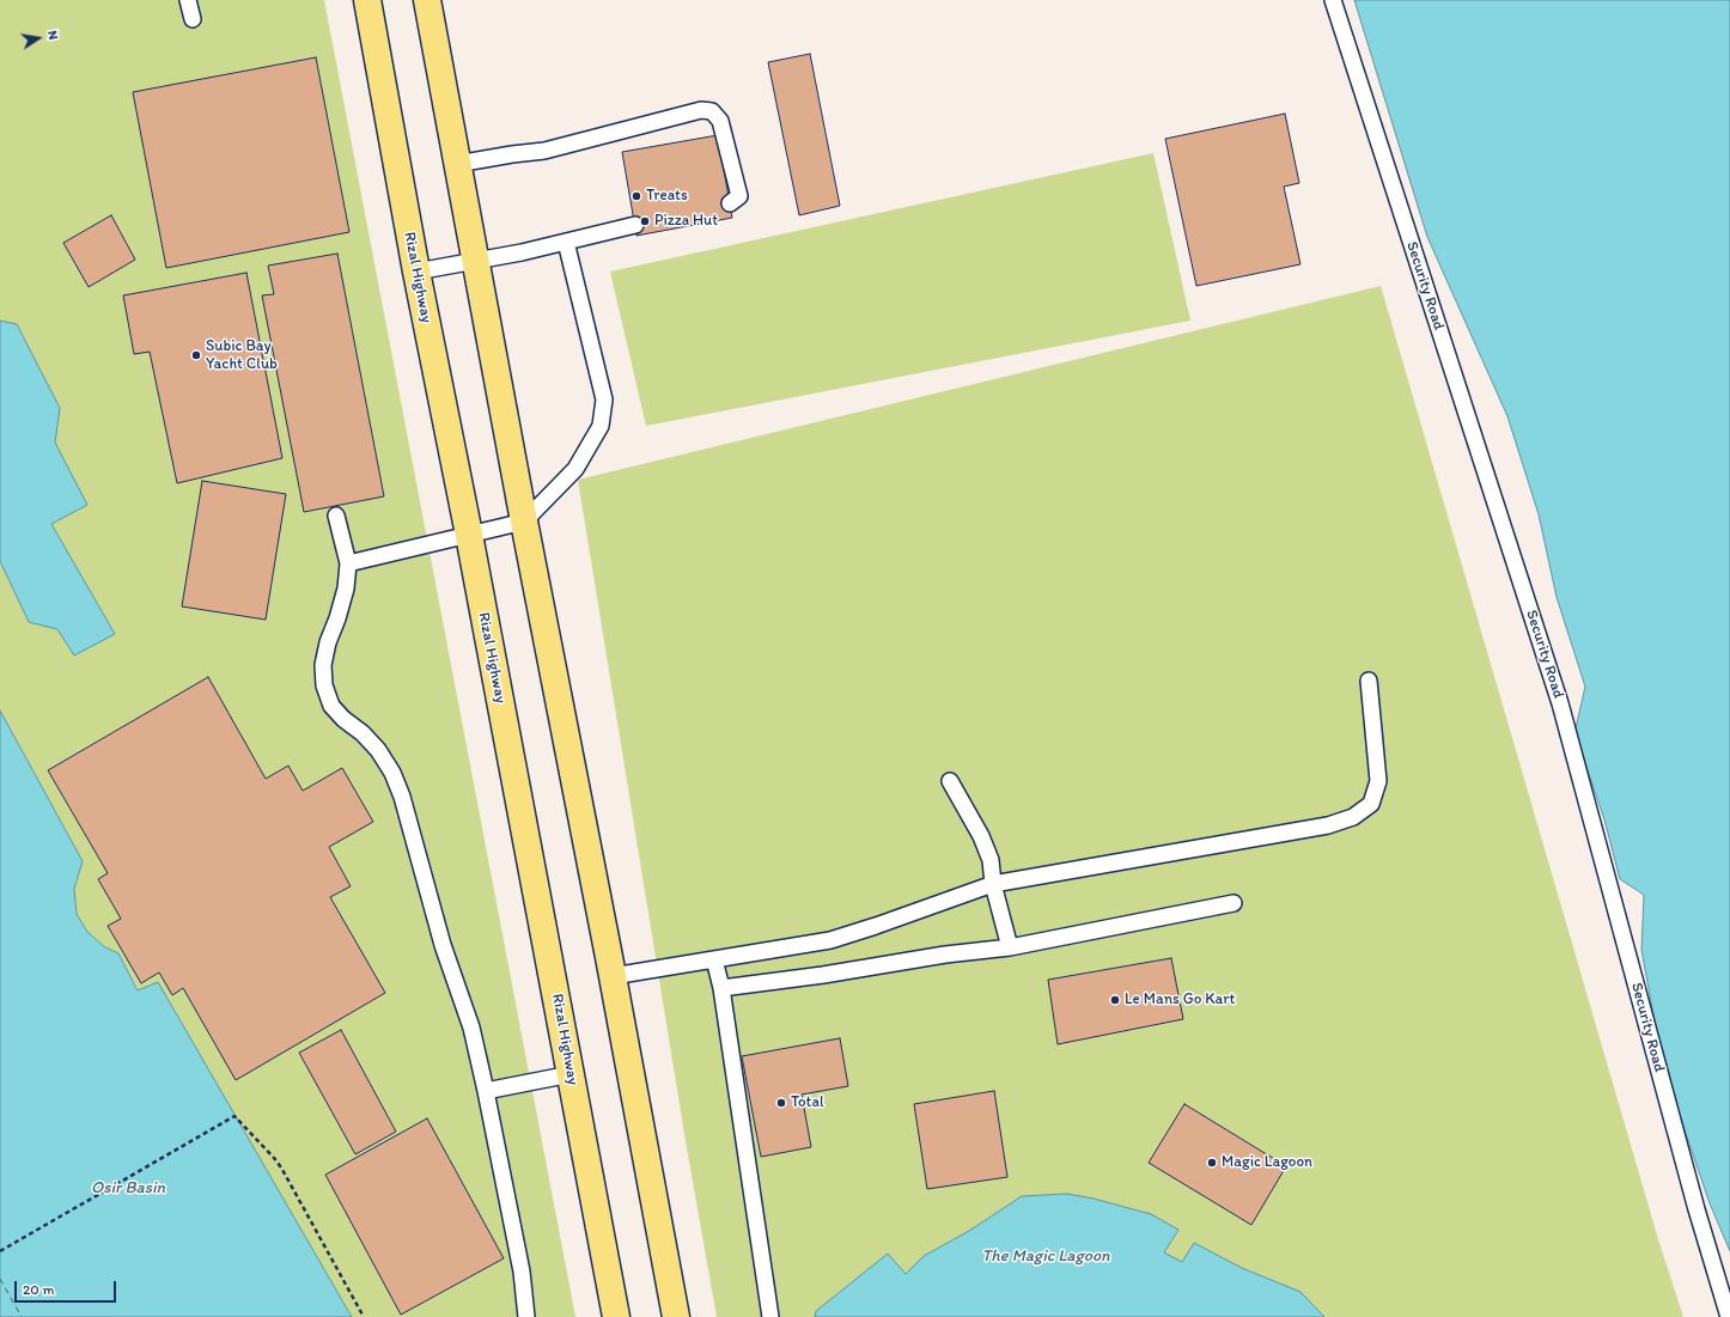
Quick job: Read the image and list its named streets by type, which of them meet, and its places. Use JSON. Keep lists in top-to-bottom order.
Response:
{
  "streets": {
    "main road": ["Rizal Highway"],
    "lane": ["Security Road"]
  },
  "water": ["Osir Basin", "The Magic Lagoon"],
  "places": [
    "Treats",
    "Pizza Hut",
    "Subic Bay Yacht Club",
    "Le Mans Go Kart",
    "Total",
    "Magic Lagoon"
  ],
  "scale_bar": "20 m",
  "north": "right"
}
